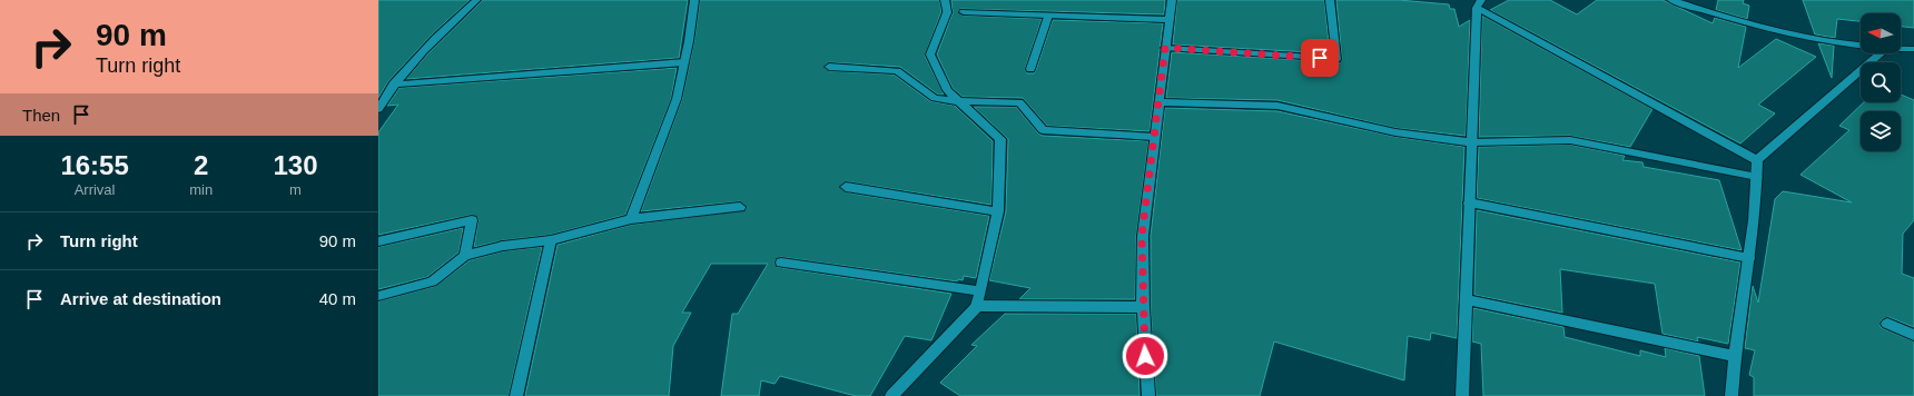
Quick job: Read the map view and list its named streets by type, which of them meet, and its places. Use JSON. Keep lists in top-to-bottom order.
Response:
{
  "north": "left",
  "page": {
    "turn": ["90 m", "Turn right"],
    "then": "Then",
    "eta": [
      "16:55",
      "Arrival",
      "2",
      "min",
      "130",
      "m"
    ],
    "list": [
      {
        "name": "Turn right",
        "value": "90 m"
      },
      {
        "name": "Arrive at destination",
        "value": "40 m"
      }
    ]
  }
}
